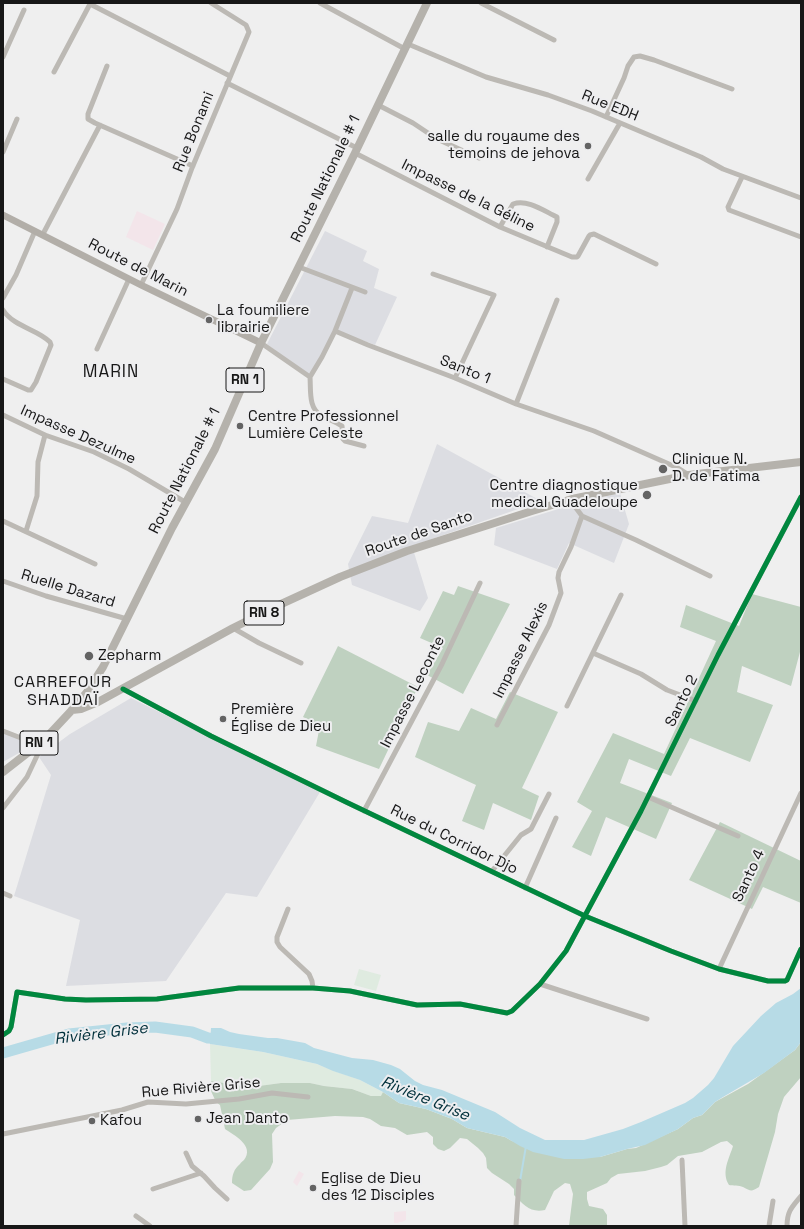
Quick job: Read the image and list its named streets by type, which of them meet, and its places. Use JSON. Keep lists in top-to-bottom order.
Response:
{
  "streets": {
    "main road": [
      "Route Nationale # 1",
      "Route de Marin",
      "RN 1",
      "Route de Santo",
      "RN 8"
    ],
    "street": [
      "Rue EDH",
      "Rue Bonami",
      "Impasse de la Géline",
      "Santo 1",
      "Impasse Dezulme",
      "Ruelle Dazard",
      "Impasse Alexis",
      "Impasse Leconte",
      "Santo 2",
      "Rue du Corridor Djo",
      "Santo 4",
      "Rue Rivière Grise"
    ]
  },
  "crossings": [
    ["Rue EDH", "Route Nationale # 1"],
    ["Rue Bonami", "Impasse de la Géline"],
    ["Rue Bonami", "Route de Marin"],
    ["Route Nationale # 1", "Impasse de la Géline"],
    ["Route Nationale # 1", "Route de Marin"],
    ["Route Nationale # 1", "Impasse Dezulme"],
    ["Route Nationale # 1", "Route de Santo"],
    ["Route Nationale # 1", "Ruelle Dazard"],
    ["Santo 1", "Route de Santo"],
    ["Route de Santo", "Rue du Corridor Djo"],
    ["Impasse Leconte", "Rue du Corridor Djo"],
    ["Santo 2", "Rue du Corridor Djo"],
    ["Rue du Corridor Djo", "Santo 4"]
  ],
  "districts": ["MARIN", "CARREFOUR SHADDAÏ"],
  "water": ["Rivière Grise"],
  "places": [
    "salle du royaume des temoins de jehova",
    "La foumiliere librairie",
    "Centre Professionnel Lumière Celeste",
    "Clinique N. D. de Fatima",
    "Centre diagnostique medical Guadeloupe",
    "Zepharm",
    "Première Église de Dieu",
    "Jean Danto",
    "Kafou",
    "Eglise de Dieu des 12 Disciples"
  ]
}
